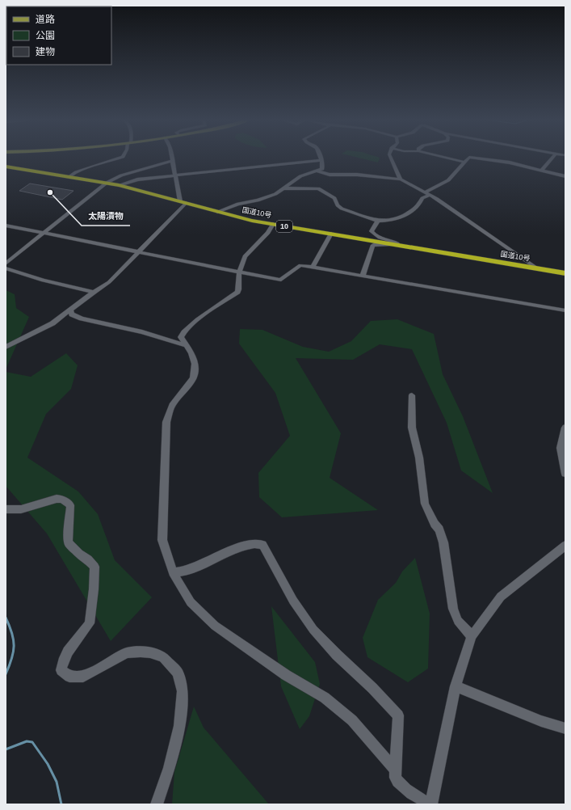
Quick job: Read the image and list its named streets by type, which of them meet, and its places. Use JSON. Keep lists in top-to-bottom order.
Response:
{
  "streets": {
    "highway": ["国道10号", "10"]
  },
  "places": ["太陽漬物"],
  "legend": ["道路", "公園", "建物"]
}
